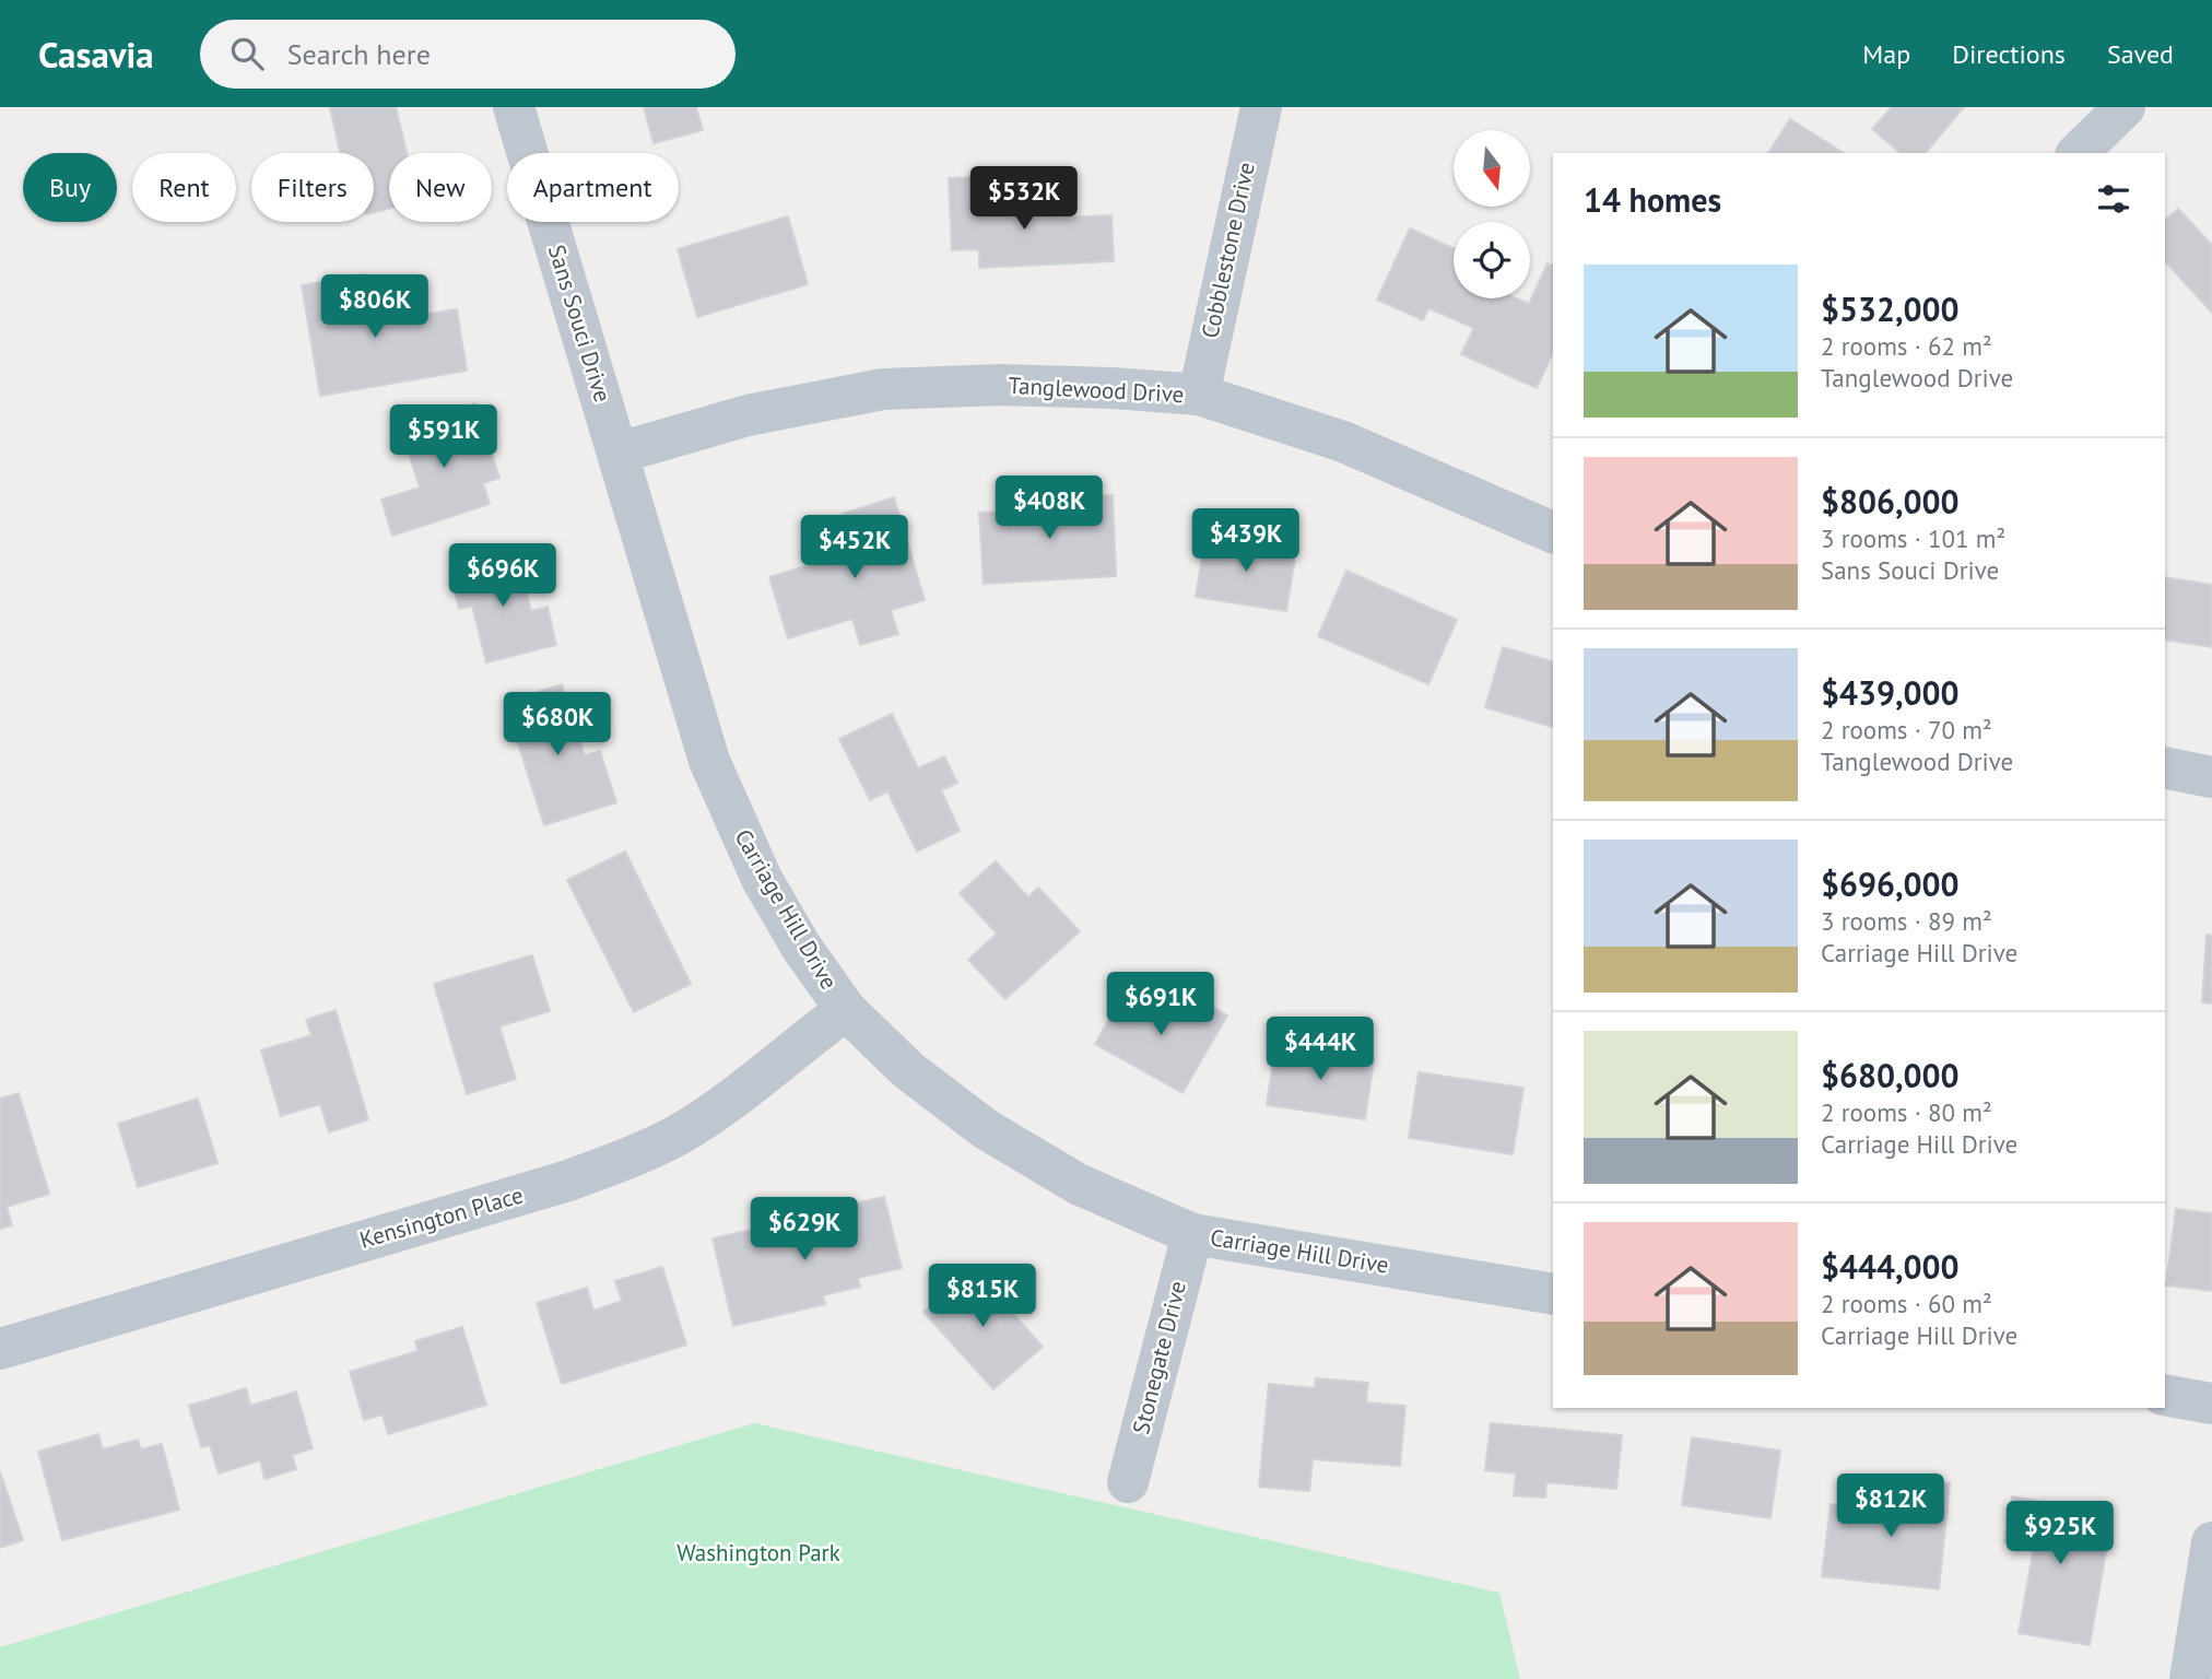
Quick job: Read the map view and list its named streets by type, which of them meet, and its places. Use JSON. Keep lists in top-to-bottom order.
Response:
{
  "streets": {
    "street": [
      "Cobblestone Drive",
      "Sans Souci Drive",
      "Tanglewood Drive",
      "Carriage Hill Drive",
      "Kensington Place",
      "Stonegate Drive"
    ]
  },
  "crossings": [
    ["Cobblestone Drive", "Tanglewood Drive"],
    ["Sans Souci Drive", "Tanglewood Drive"],
    ["Sans Souci Drive", "Carriage Hill Drive"],
    ["Tanglewood Drive", "Carriage Hill Drive"],
    ["Carriage Hill Drive", "Kensington Place"],
    ["Carriage Hill Drive", "Stonegate Drive"]
  ],
  "parks": ["Washington Park"],
  "north": "bottom",
  "page": {
    "header": "Casavia",
    "search": "Search here",
    "nav": ["Map", "Directions", "Saved"],
    "chip": [
      "Buy",
      "Rent",
      "Filters",
      "New",
      "Apartment"
    ],
    "heading": "14 homes",
    "price": [
      "$532K",
      "$806K",
      "$591K",
      "$408K",
      "$439K",
      "$452K",
      "$696K",
      "$680K",
      "$691K",
      "$444K",
      "$629K",
      "$815K",
      "$812K",
      "$925K"
    ],
    "list": [
      {
        "name": "$532,000",
        "note": "2 rooms · 62 m² · Tanglewood Drive"
      },
      {
        "name": "$806,000",
        "note": "3 rooms · 101 m² · Sans Souci Drive"
      },
      {
        "name": "$439,000",
        "note": "2 rooms · 70 m² · Tanglewood Drive"
      },
      {
        "name": "$696,000",
        "note": "3 rooms · 89 m² · Carriage Hill Drive"
      },
      {
        "name": "$680,000",
        "note": "2 rooms · 80 m² · Carriage Hill Drive"
      },
      {
        "name": "$444,000",
        "note": "2 rooms · 60 m² · Carriage Hill Drive"
      }
    ]
  }
}
